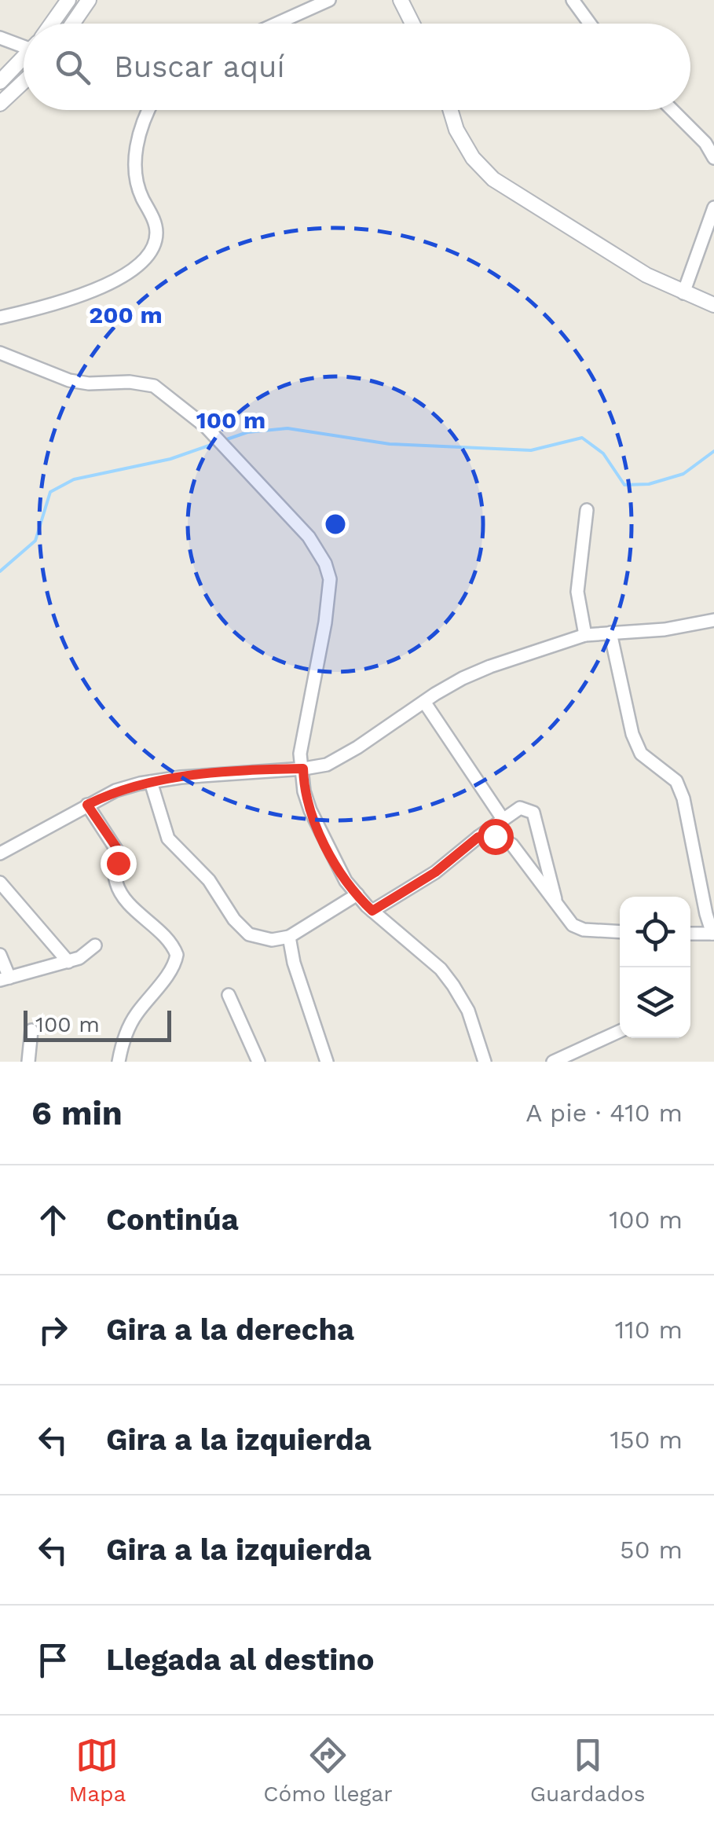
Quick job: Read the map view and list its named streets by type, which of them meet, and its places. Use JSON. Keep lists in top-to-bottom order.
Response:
{
  "scale_bar": "100 m",
  "page": {
    "search": "Buscar aquí",
    "scale": "100 m",
    "heading": ["6 min", "A pie · 410 m"],
    "list": [
      ["Continúa", "100 m"],
      ["Gira a la derecha", "110 m"],
      ["Gira a la izquierda", "150 m"],
      ["Gira a la izquierda", "50 m"],
      "Llegada al destino"
    ],
    "nav": ["Mapa", "Cómo llegar", "Guardados"]
  },
  "rings": ["200 m", "100 m"]
}
